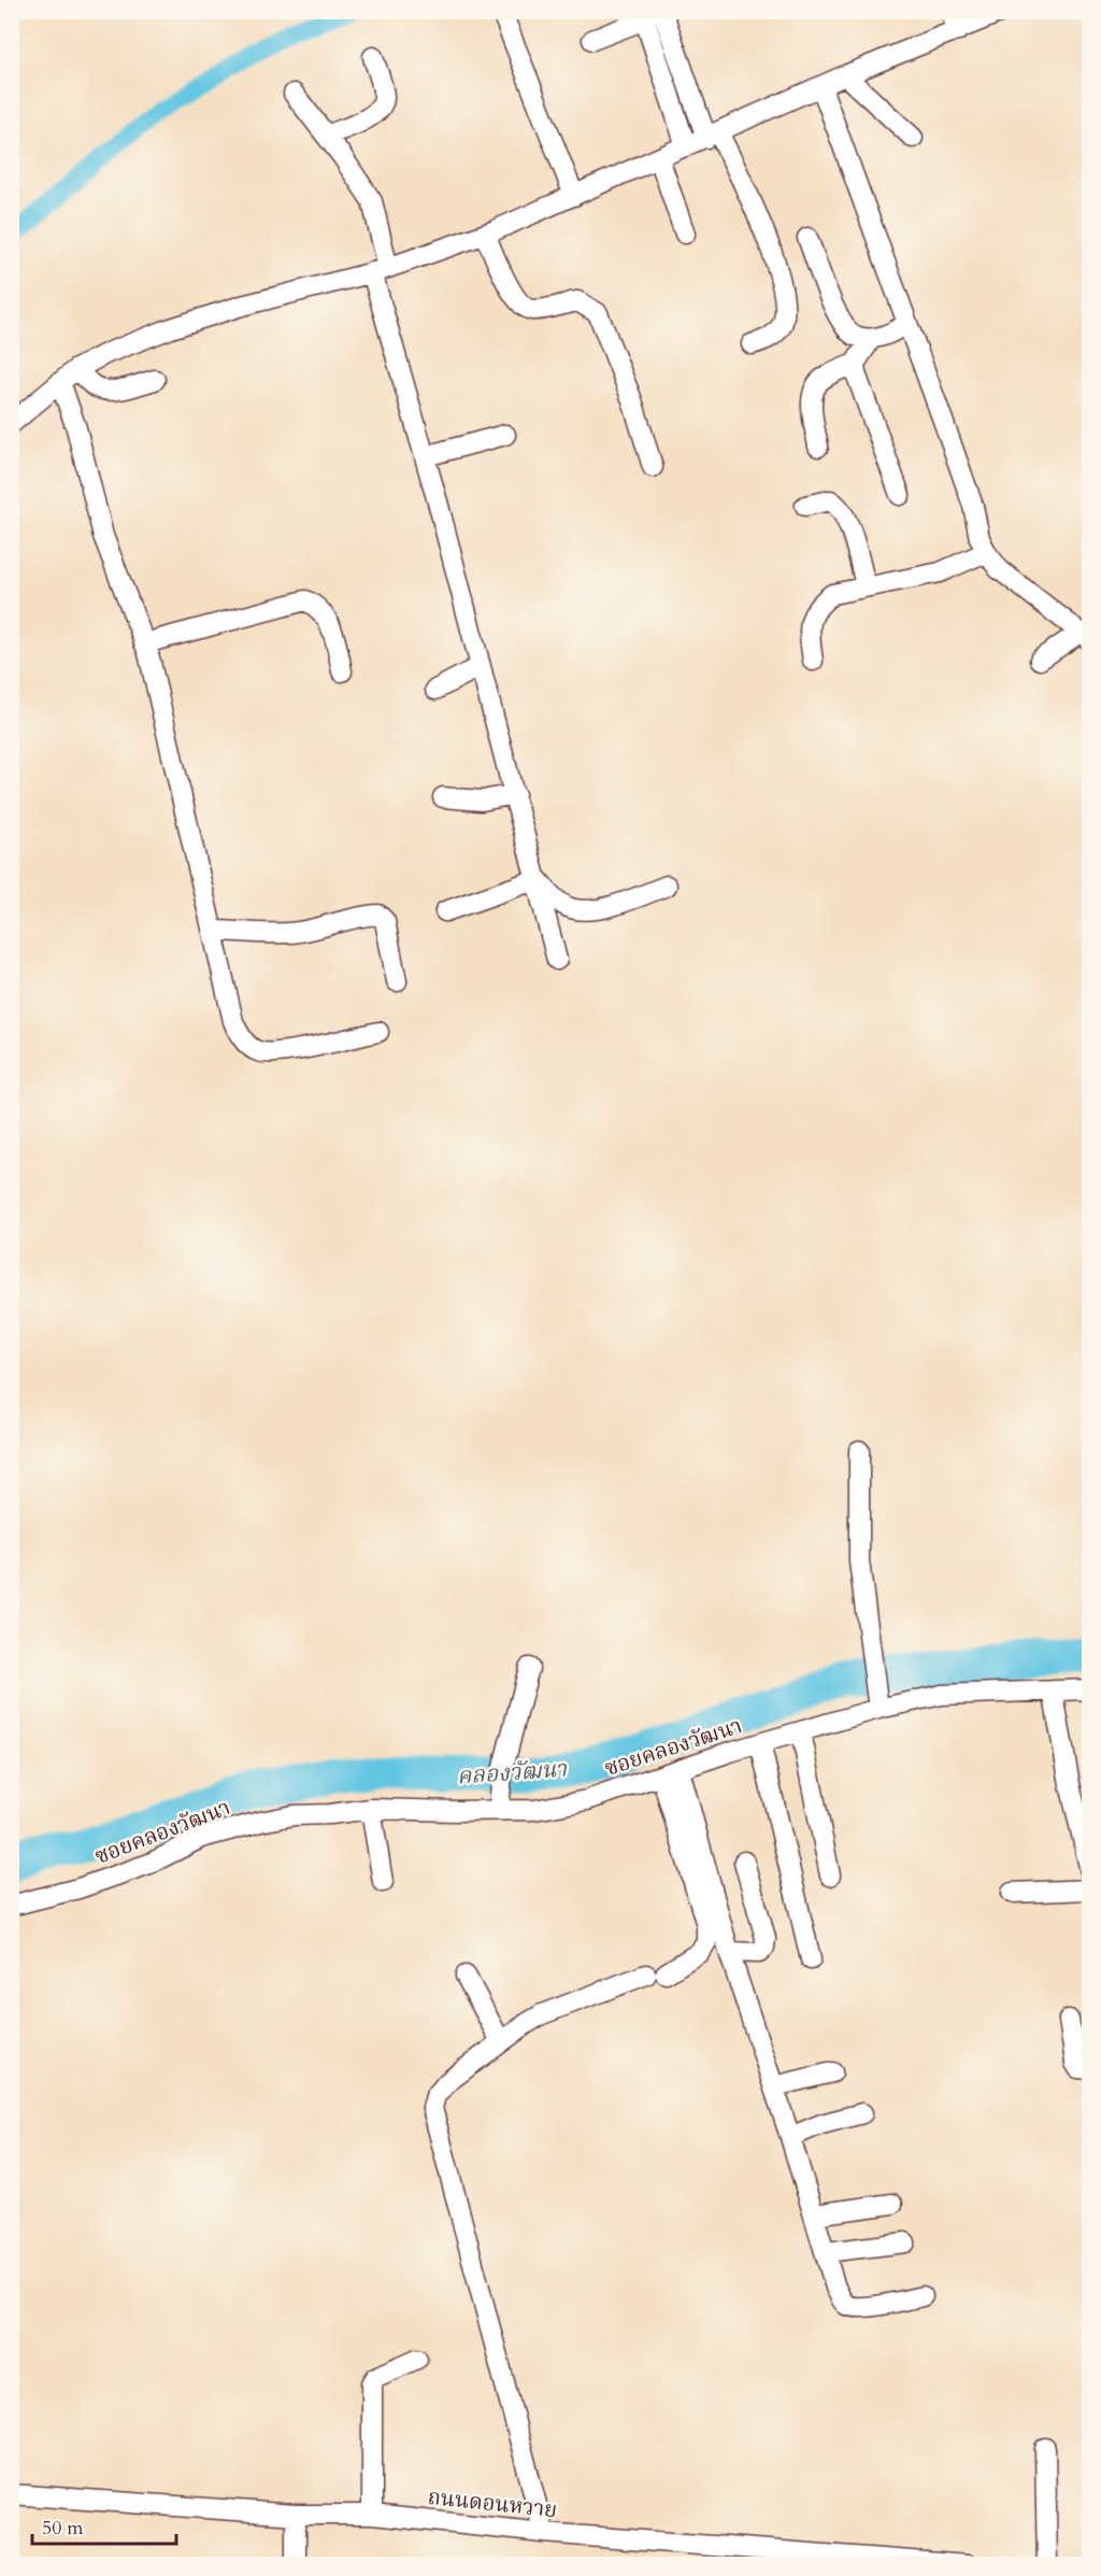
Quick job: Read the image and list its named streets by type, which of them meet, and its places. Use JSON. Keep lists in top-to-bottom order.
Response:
{
  "streets": {
    "street": ["ซอยคลองวัฒนา", "ถนนดอนหวาย"]
  },
  "water": ["คลองวัฒนา"],
  "scale_bar": "50 m"
}
